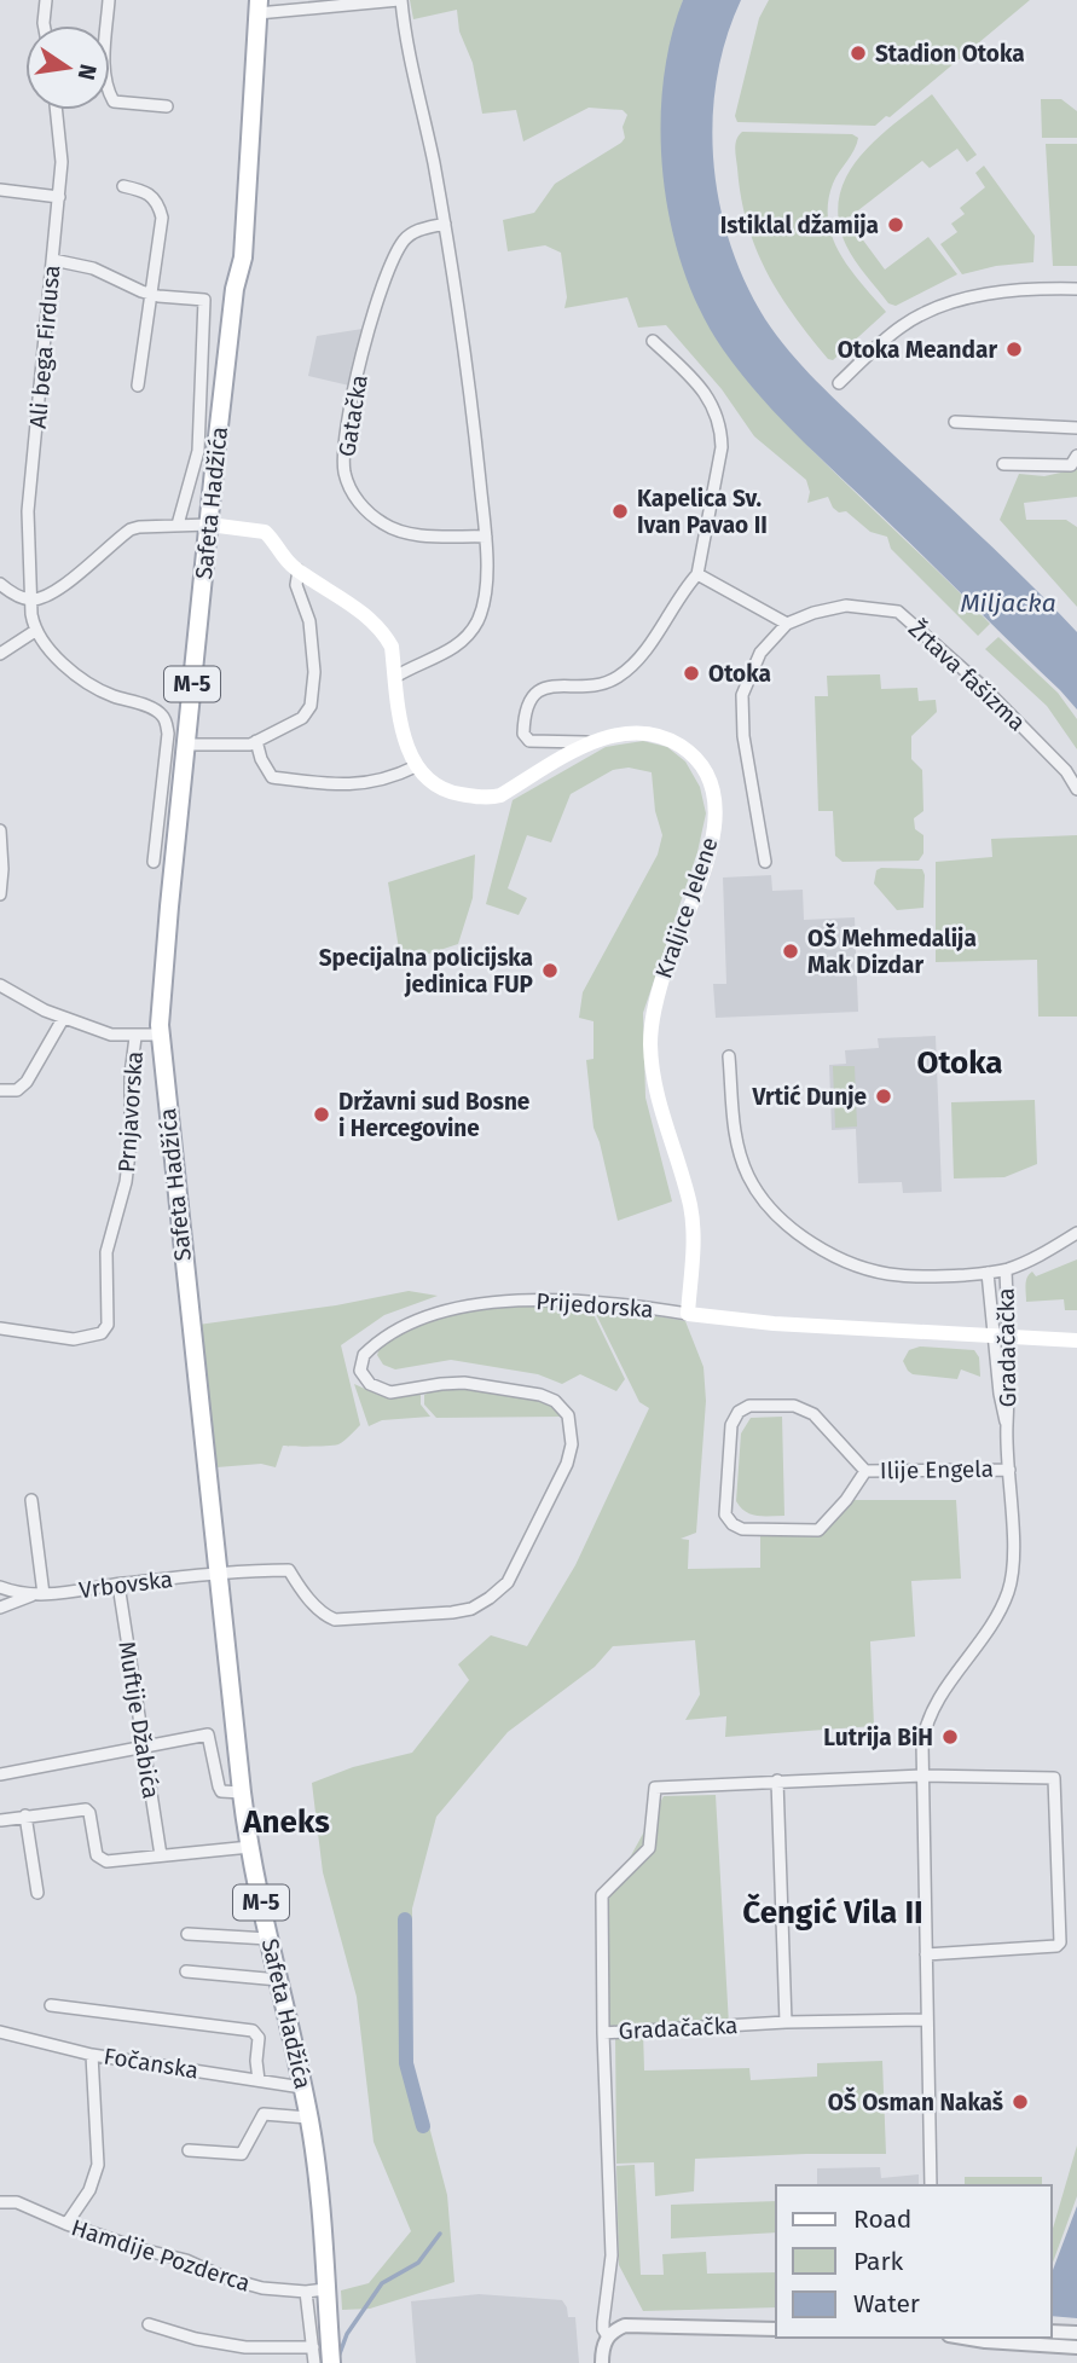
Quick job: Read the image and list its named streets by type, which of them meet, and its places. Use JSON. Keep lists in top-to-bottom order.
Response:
{
  "streets": {
    "main road": [
      "Safeta Hadžića",
      "M-5",
      "Kraljice Jelene",
      "Prijedorska"
    ],
    "street": [
      "Ali bega Firdusa",
      "Gatačka",
      "Žrtava fašizma",
      "Prnjavorska",
      "Gradačačka",
      "Ilije Engela",
      "Vrbovska",
      "Muftije Džabića",
      "Fočanska",
      "Hamdije Pozderca"
    ]
  },
  "crossings": [
    ["Safeta Hadžića", "Prijedorska"],
    ["Safeta Hadžića", "Vrbovska"],
    ["Safeta Hadžića", "Fočanska"],
    ["Safeta Hadžića", "Hamdije Pozderca"],
    ["Kraljice Jelene", "Prijedorska"],
    ["Prijedorska", "Gradačačka"],
    ["Prijedorska", "Vrbovska"],
    ["Gradačačka", "Ilije Engela"],
    ["Vrbovska", "Muftije Džabića"]
  ],
  "districts": ["Otoka", "Aneks", "Čengić Vila II"],
  "water": ["Miljacka"],
  "places": [
    "Stadion Otoka",
    "Istiklal džamija",
    "Otoka Meandar",
    "Kapelica Sv. Ivan Pavao II",
    "Otoka",
    "OŠ Mehmedalija Mak Dizdar",
    "Specijalna policijska jedinica FUP",
    "Vrtić Dunje",
    "Državni sud Bosne i Hercegovine",
    "Lutrija BiH",
    "OŠ Osman Nakaš"
  ],
  "legend": ["Road", "Park", "Water"],
  "north": "right"
}
